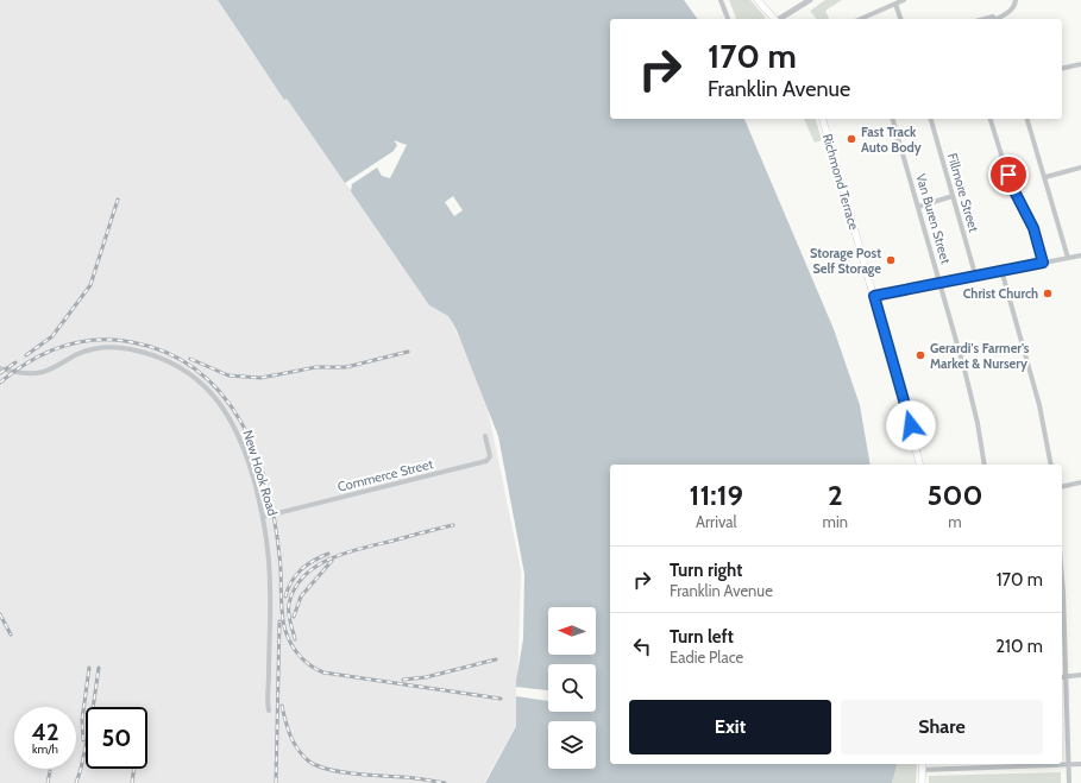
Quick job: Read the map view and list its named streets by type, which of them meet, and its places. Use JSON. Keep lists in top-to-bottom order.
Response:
{
  "streets": {
    "main road": ["Richmond Terrace"],
    "street": [
      "Fillmore Street",
      "Van Buren Street",
      "New Hook Road",
      "Commerce Street"
    ]
  },
  "crossings": [
    ["New Hook Road", "Commerce Street"]
  ],
  "places": [
    "Fast Track Auto Body",
    "Storage Post Self Storage",
    "Christ Church",
    "Gerardi's Farmer's Market & Nursery"
  ],
  "north": "left",
  "page": {
    "turn": ["170 m", "Franklin Avenue"],
    "eta": [
      "11:19",
      "Arrival",
      "2",
      "min",
      "500",
      "m"
    ],
    "list": [
      {
        "name": "Turn right",
        "note": "Franklin Avenue",
        "value": "170 m"
      },
      {
        "name": "Turn left",
        "note": "Eadie Place",
        "value": "210 m"
      }
    ],
    "buttons": ["Exit", "Share"],
    "speed": "42 km/h",
    "limit": "50"
  }
}
